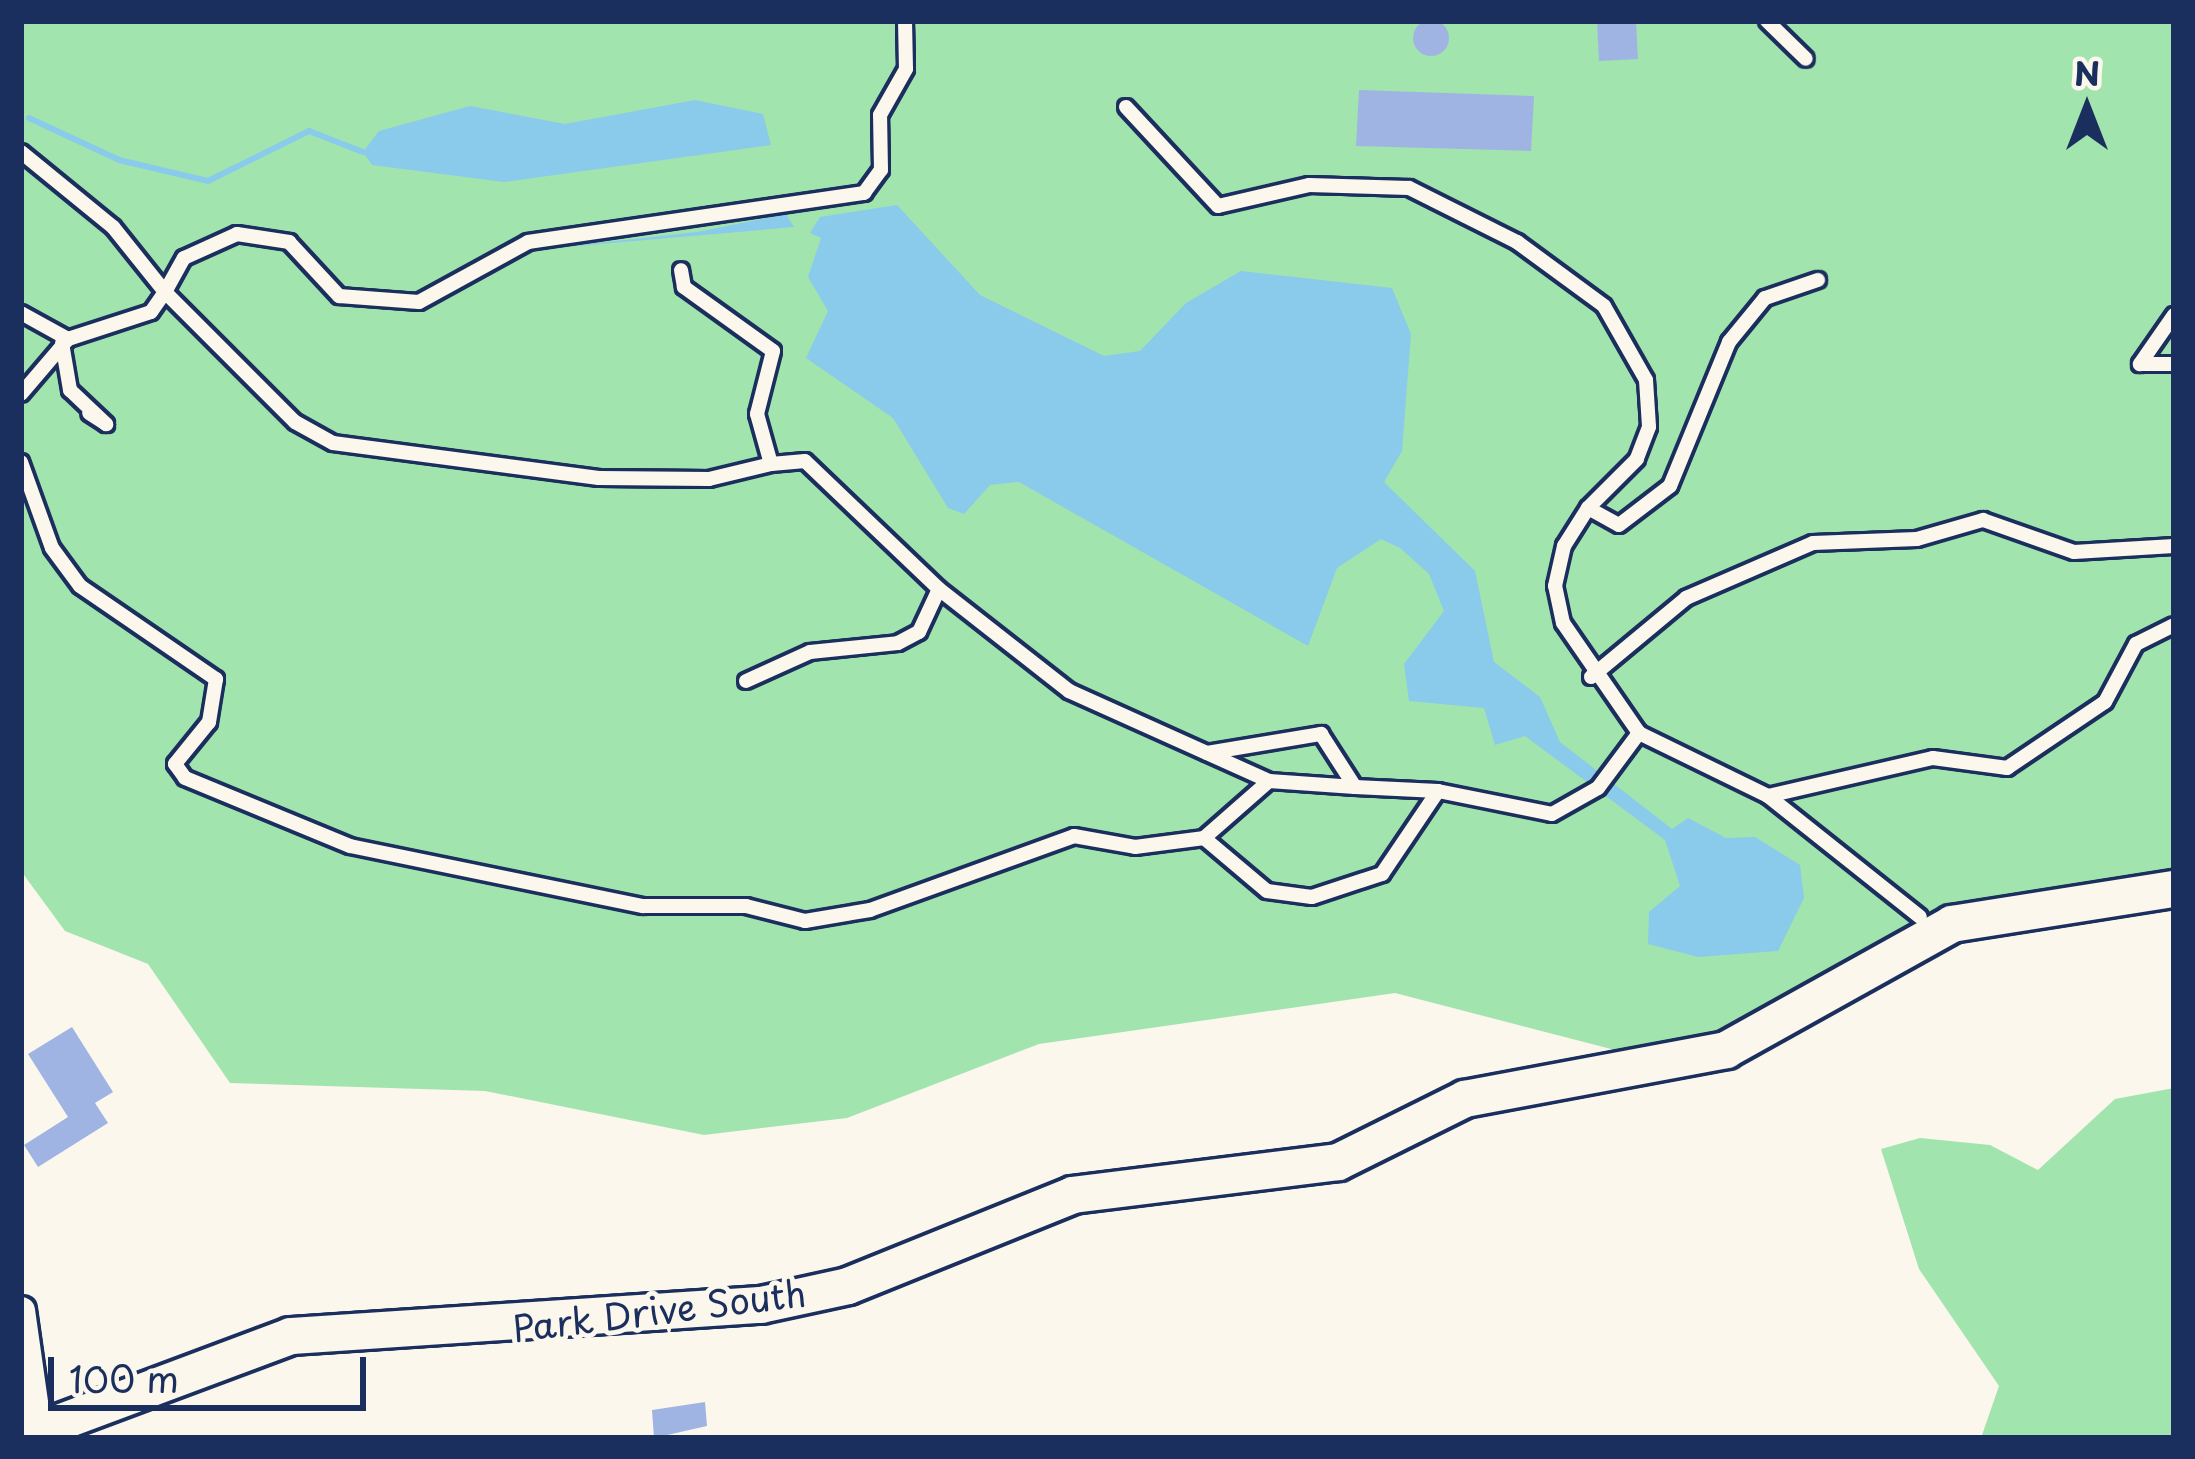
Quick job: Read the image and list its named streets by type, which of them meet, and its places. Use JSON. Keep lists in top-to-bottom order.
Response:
{
  "streets": {
    "street": ["Park Drive South"]
  },
  "scale_bar": "100 m",
  "north": "top"
}
